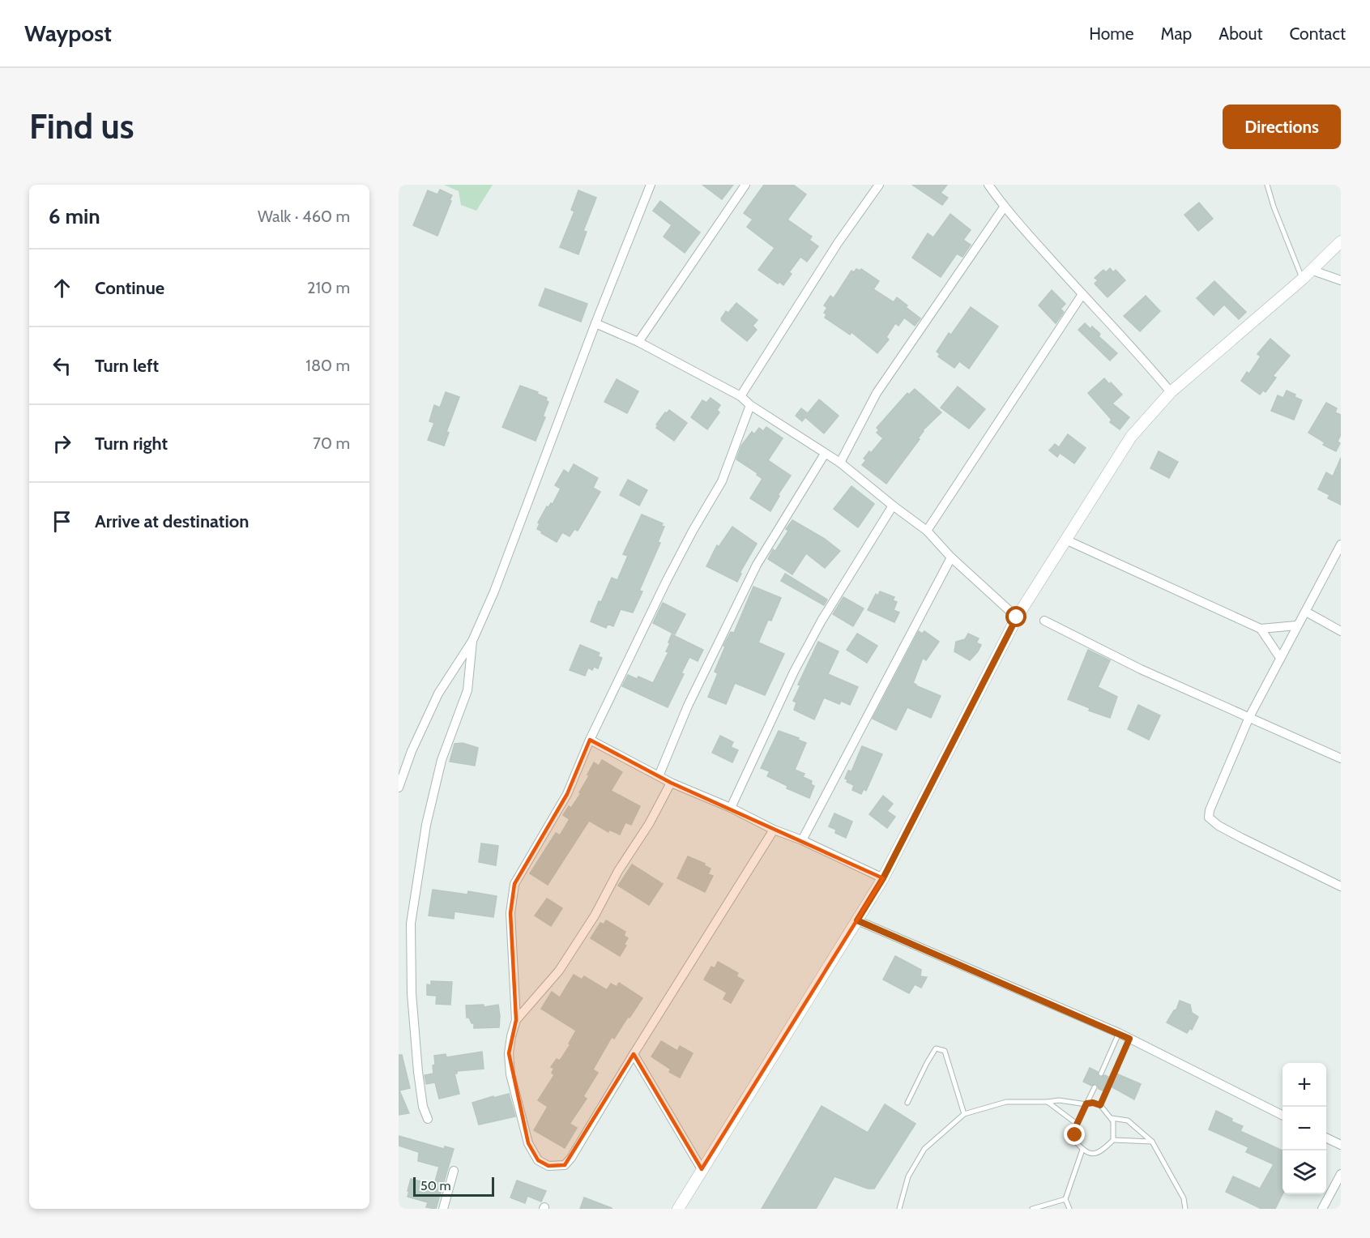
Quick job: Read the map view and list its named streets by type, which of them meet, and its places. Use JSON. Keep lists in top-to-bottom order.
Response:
{
  "scale_bar": "50 m",
  "page": {
    "header": "Waypost",
    "nav": [
      "Home",
      "Map",
      "About",
      "Contact"
    ],
    "buttons": "Directions",
    "title": "Find us",
    "heading": ["6 min", "Walk · 460 m"],
    "list": [
      ["Continue", "210 m"],
      ["Turn left", "180 m"],
      ["Turn right", "70 m"],
      "Arrive at destination"
    ],
    "map_buttons": ["+", "−"],
    "scale": "50 m"
  }
}
